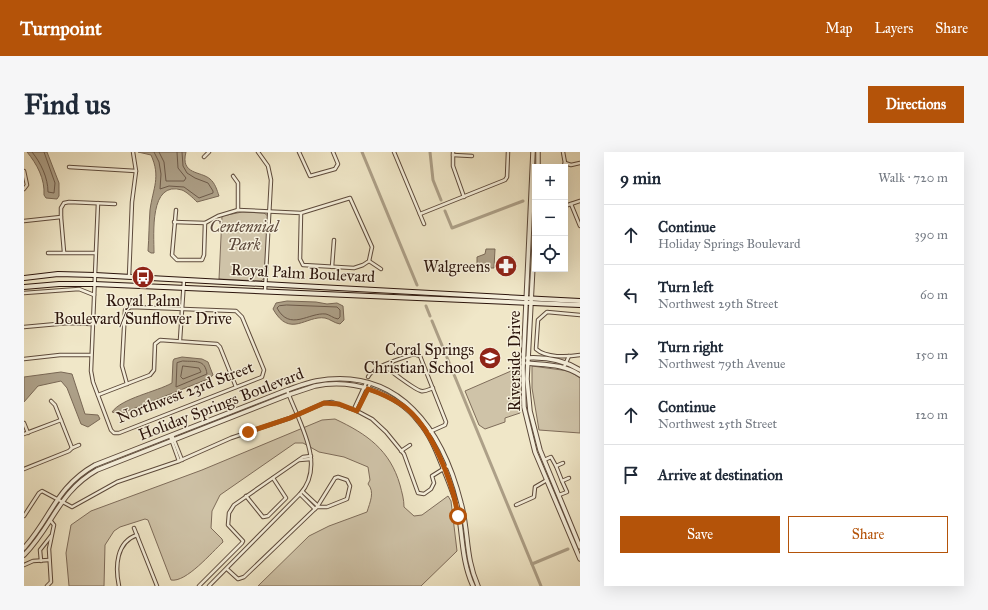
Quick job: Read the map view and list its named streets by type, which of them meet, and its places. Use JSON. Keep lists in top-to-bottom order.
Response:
{
  "streets": {
    "main road": ["Royal Palm Boulevard"],
    "street": ["Riverside Drive", "Northwest 23rd Street", "Holiday Springs Boulevard"]
  },
  "crossings": [
    ["Royal Palm Boulevard", "Riverside Drive"]
  ],
  "parks": ["Centennial Park"],
  "places": {
    "pharmacy": ["Walgreens"],
    "bus stop": ["Royal Palm Boulevard/Sunflower Drive"],
    "school or university": ["Coral Springs Christian School"]
  },
  "page": {
    "header": "Turnpoint",
    "nav": ["Map", "Layers", "Share"],
    "buttons": [
      "Directions",
      ["Save", "Share"]
    ],
    "title": "Find us",
    "heading": ["9 min", "Walk · 720 m"],
    "map_buttons": ["+", "−"],
    "list": [
      ["Continue", "Holiday Springs Boulevard", "390 m"],
      ["Turn left", "Northwest 29th Street", "60 m"],
      ["Turn right", "Northwest 79th Avenue", "150 m"],
      ["Continue", "Northwest 25th Street", "120 m"],
      "Arrive at destination"
    ]
  }
}
